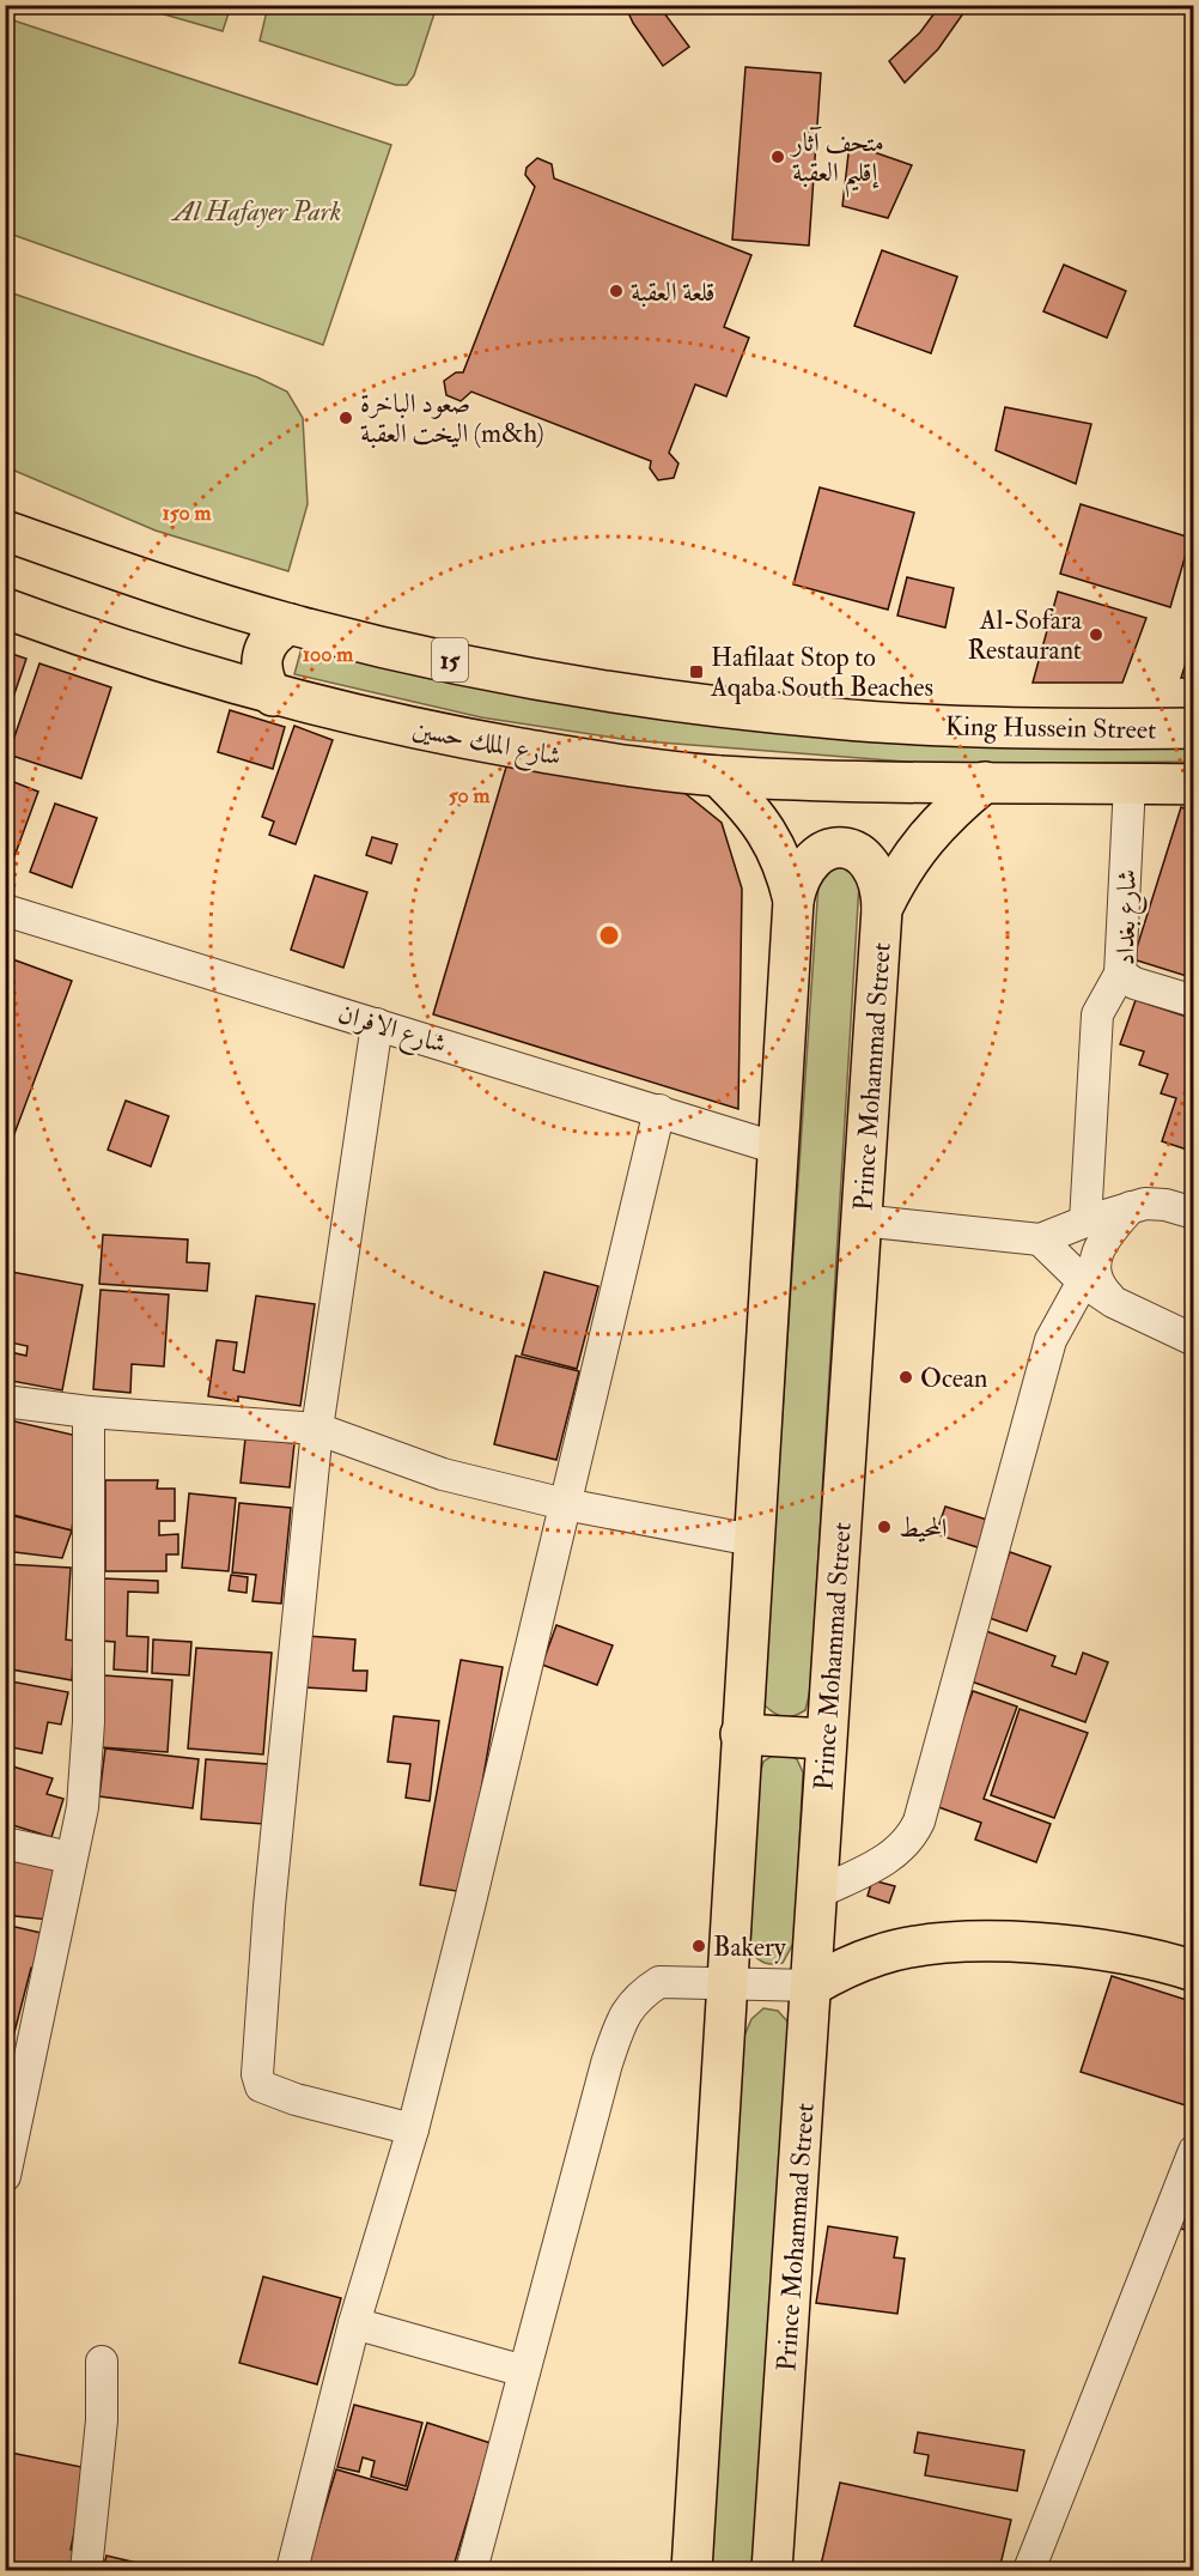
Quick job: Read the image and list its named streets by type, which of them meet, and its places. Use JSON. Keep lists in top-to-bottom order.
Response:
{
  "streets": {
    "main road": [
      "15",
      "King Hussein Street",
      "شارع الملك حسين",
      "Prince Mohammad Street"
    ],
    "street": ["شارع بغداد", "شارع الافران"]
  },
  "crossings": [
    ["15", "King Hussein Street"],
    ["King Hussein Street", "شارع الملك حسين"],
    ["King Hussein Street", "شارع بغداد"],
    ["King Hussein Street", "Prince Mohammad Street"],
    ["شارع الملك حسين", "Prince Mohammad Street"]
  ],
  "parks": ["Al Hafayer Park"],
  "places": {
    "other": [
      "متحف آثار إقليم العقبة",
      "قلعة العقبة",
      "صعود الباخرة اليخت العقبة (m&h)",
      "Al-Sofara Restaurant",
      "Ocean",
      "المحيط",
      "Bakery"
    ],
    "transit": ["Hafilaat Stop to Aqaba South Beaches"]
  },
  "rings": ["150 m", "100 m", "50 m"]
}
